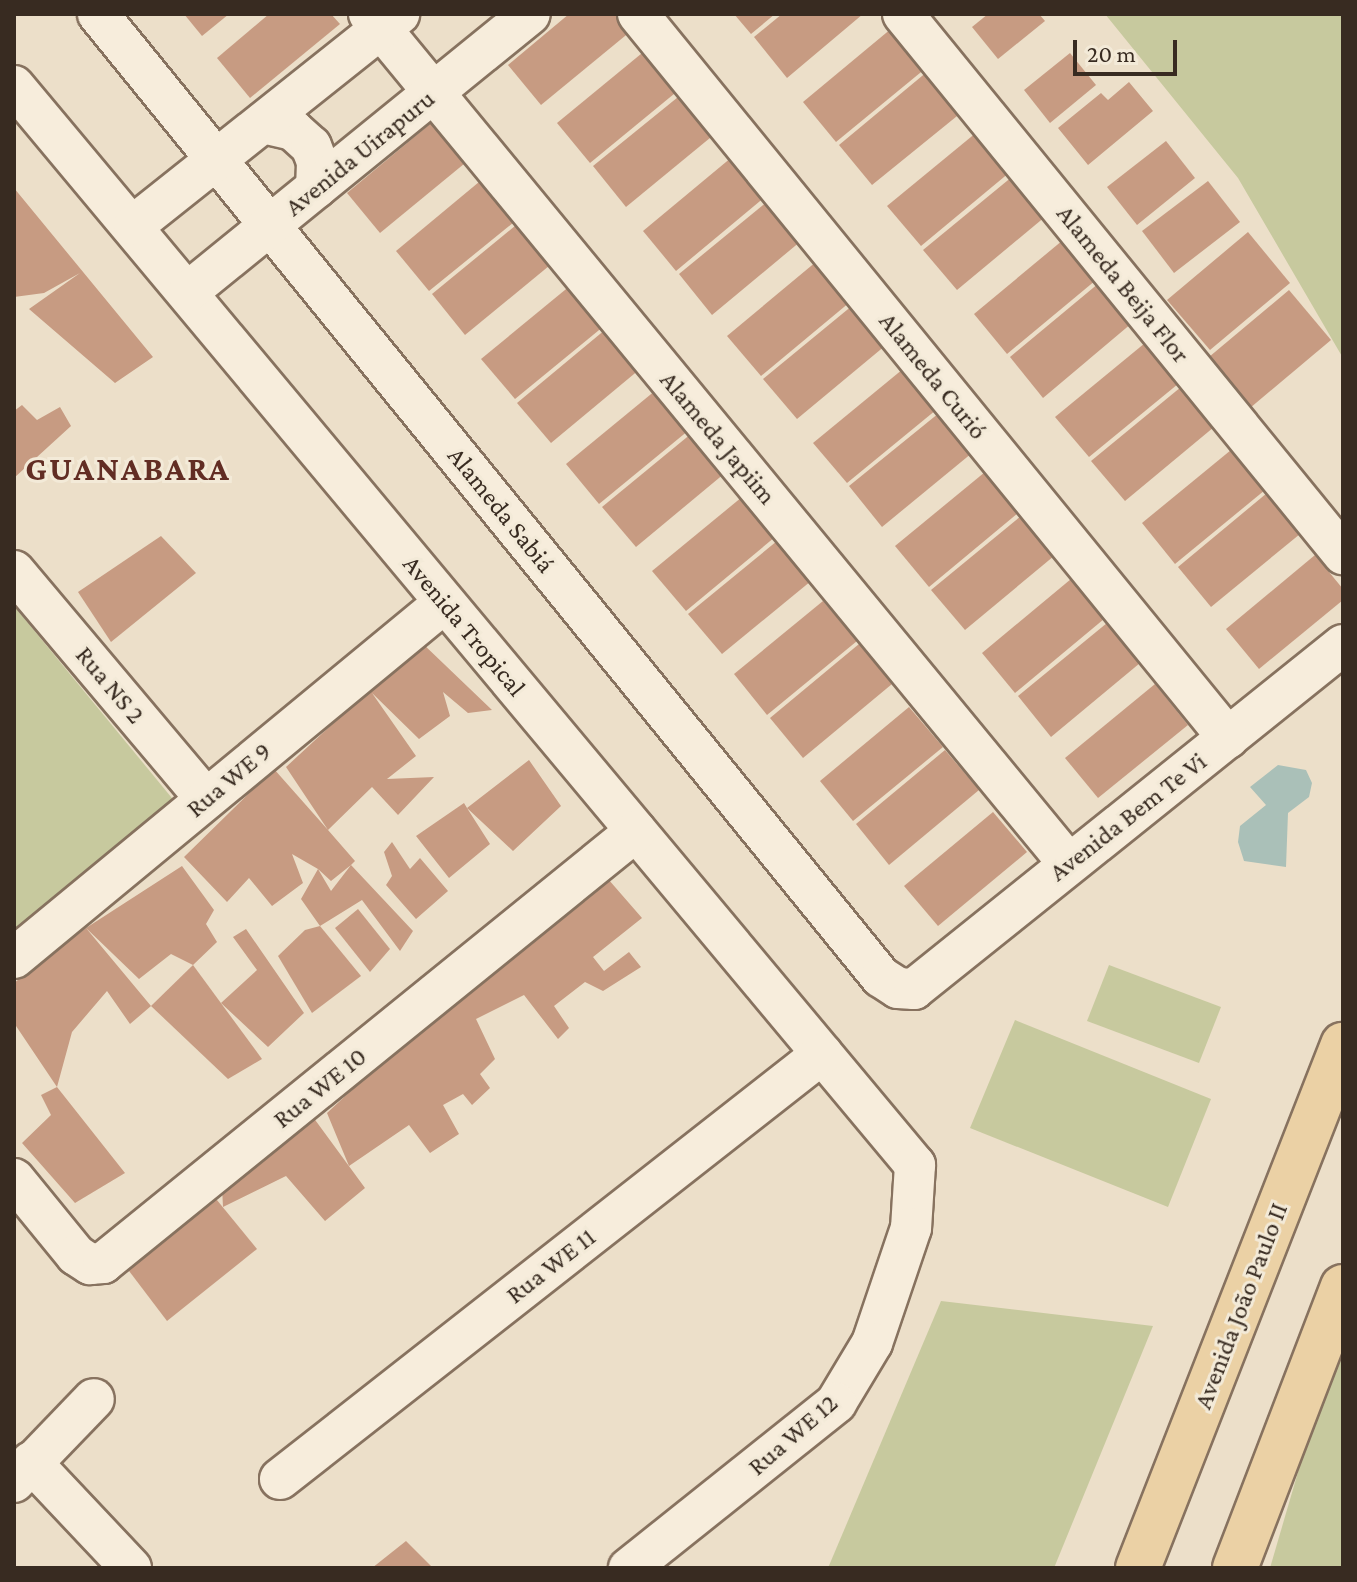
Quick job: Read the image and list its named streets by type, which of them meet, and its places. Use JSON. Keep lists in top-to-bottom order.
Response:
{
  "streets": {
    "main road": ["Avenida João Paulo II"],
    "street": [
      "Avenida Uirapuru",
      "Alameda Beija Flor",
      "Alameda Curió",
      "Alameda Japiim",
      "Alameda Sabiá",
      "Avenida Tropical",
      "Rua NS 2",
      "Rua WE 9",
      "Avenida Bem Te Vi",
      "Rua WE 10",
      "Rua WE 11",
      "Rua WE 12"
    ]
  },
  "crossings": [
    ["Avenida Uirapuru", "Alameda Japiim"],
    ["Avenida Uirapuru", "Alameda Sabiá"],
    ["Avenida Uirapuru", "Avenida Tropical"],
    ["Alameda Curió", "Avenida Bem Te Vi"],
    ["Alameda Japiim", "Avenida Bem Te Vi"],
    ["Alameda Sabiá", "Avenida Bem Te Vi"],
    ["Avenida Tropical", "Rua WE 9"],
    ["Avenida Tropical", "Rua WE 10"],
    ["Avenida Tropical", "Rua WE 11"],
    ["Avenida Tropical", "Rua WE 12"],
    ["Rua NS 2", "Rua WE 9"]
  ],
  "districts": ["GUANABARA"],
  "scale_bar": "20 m"
}
